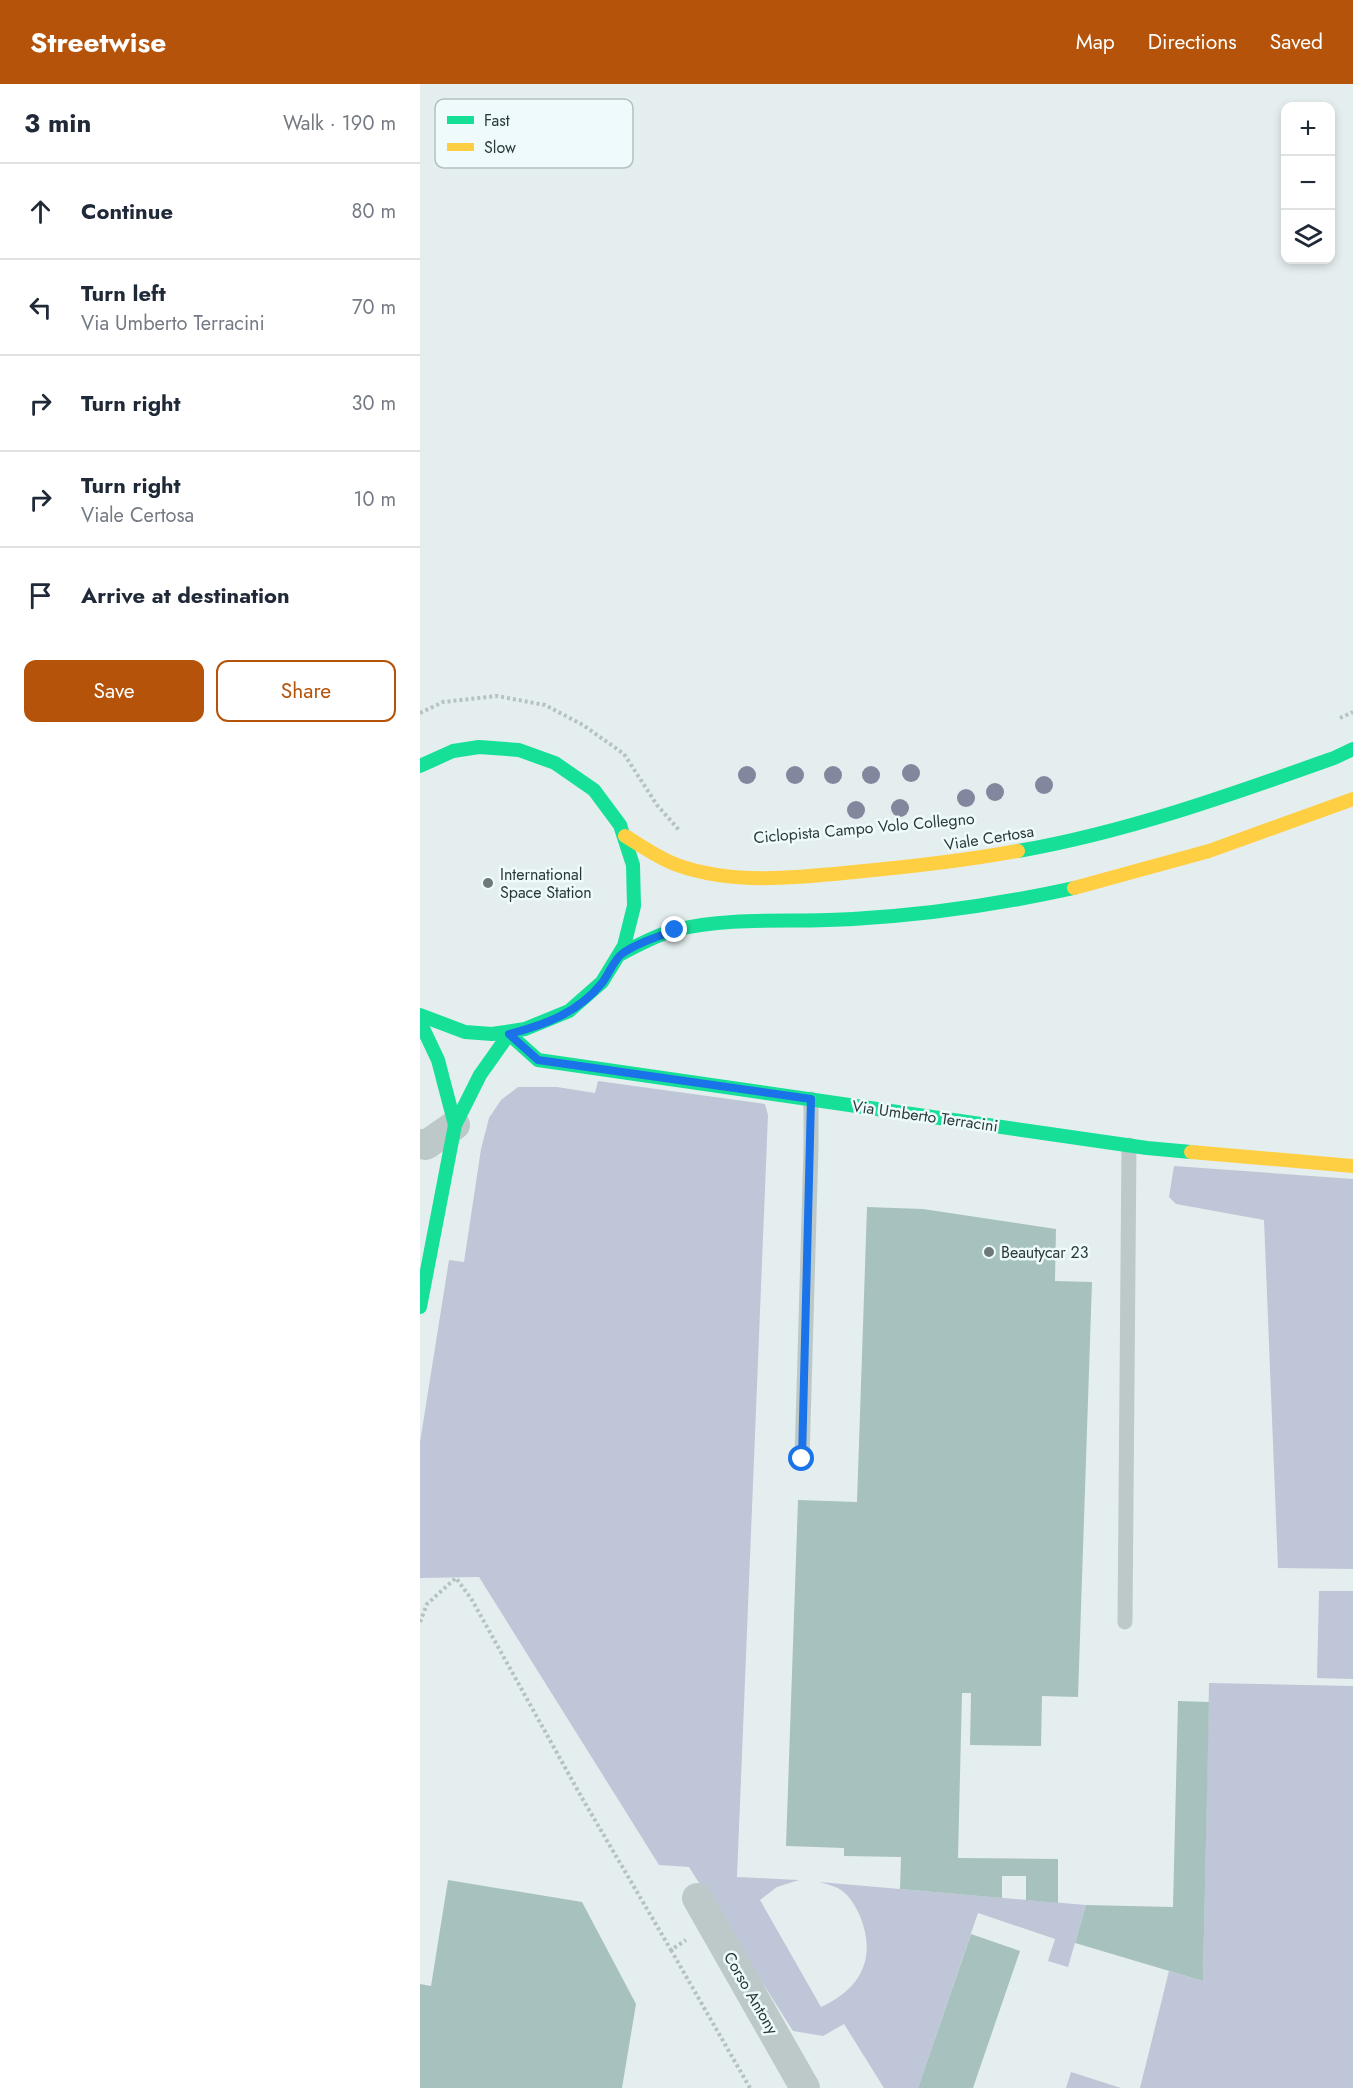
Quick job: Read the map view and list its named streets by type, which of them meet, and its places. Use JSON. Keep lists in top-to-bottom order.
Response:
{
  "streets": {
    "main road": ["Viale Certosa", "Via Umberto Terracini"],
    "street": ["Corso Antony"]
  },
  "places": ["International Space Station", "Beautycar 23"],
  "legend": ["Fast", "Slow"],
  "page": {
    "header": "Streetwise",
    "nav": ["Map", "Directions", "Saved"],
    "heading": ["3 min", "Walk · 190 m"],
    "map_buttons": ["+", "−"],
    "list": [
      ["Continue", "80 m"],
      ["Turn left", "Via Umberto Terracini", "70 m"],
      ["Turn right", "30 m"],
      ["Turn right", "Viale Certosa", "10 m"],
      "Arrive at destination"
    ],
    "buttons": ["Save", "Share"]
  }
}
